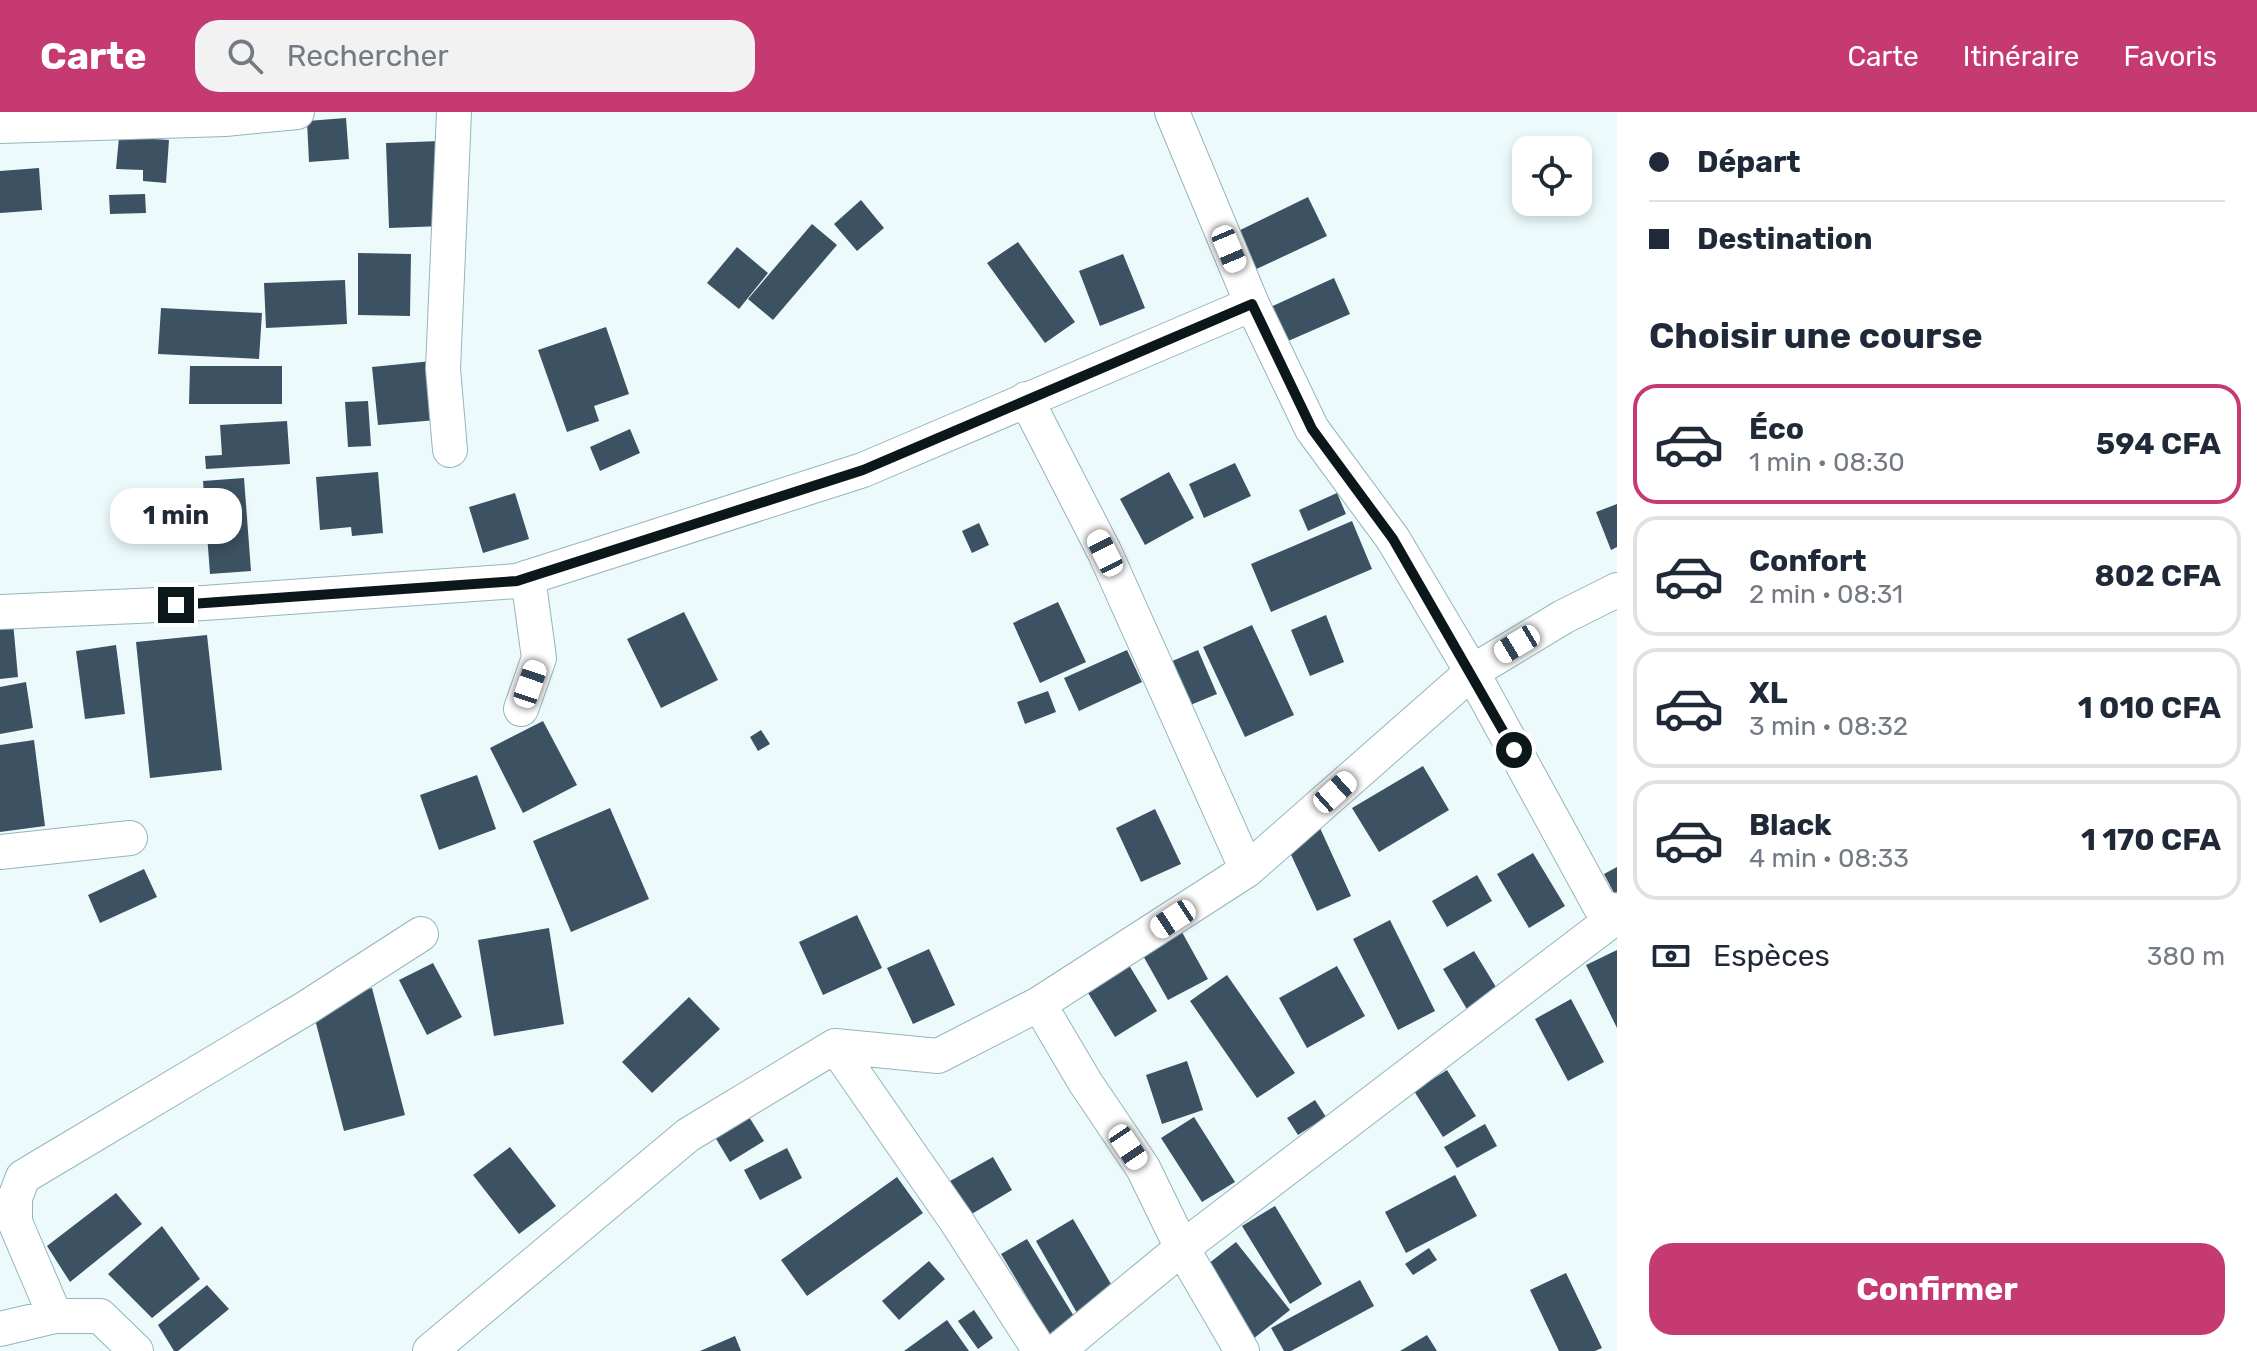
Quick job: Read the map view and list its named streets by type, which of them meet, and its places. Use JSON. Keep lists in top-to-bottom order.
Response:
{
  "page": {
    "header": "Carte",
    "search": "Rechercher",
    "nav": ["Carte", "Itinéraire", "Favoris"],
    "banner": ["Départ", "Destination"],
    "heading": "Choisir une course",
    "list": [
      {
        "name": "Éco",
        "note": "1 min · 08:30",
        "value": "594 CFA"
      },
      {
        "name": "Confort",
        "note": "2 min · 08:31",
        "value": "802 CFA"
      },
      {
        "name": "XL",
        "note": "3 min · 08:32",
        "value": "1 010 CFA"
      },
      {
        "name": "Black",
        "note": "4 min · 08:33",
        "value": "1 170 CFA"
      }
    ],
    "bubble": "1 min",
    "pay": ["Espèces", "380 m"],
    "buttons": "Confirmer"
  }
}
